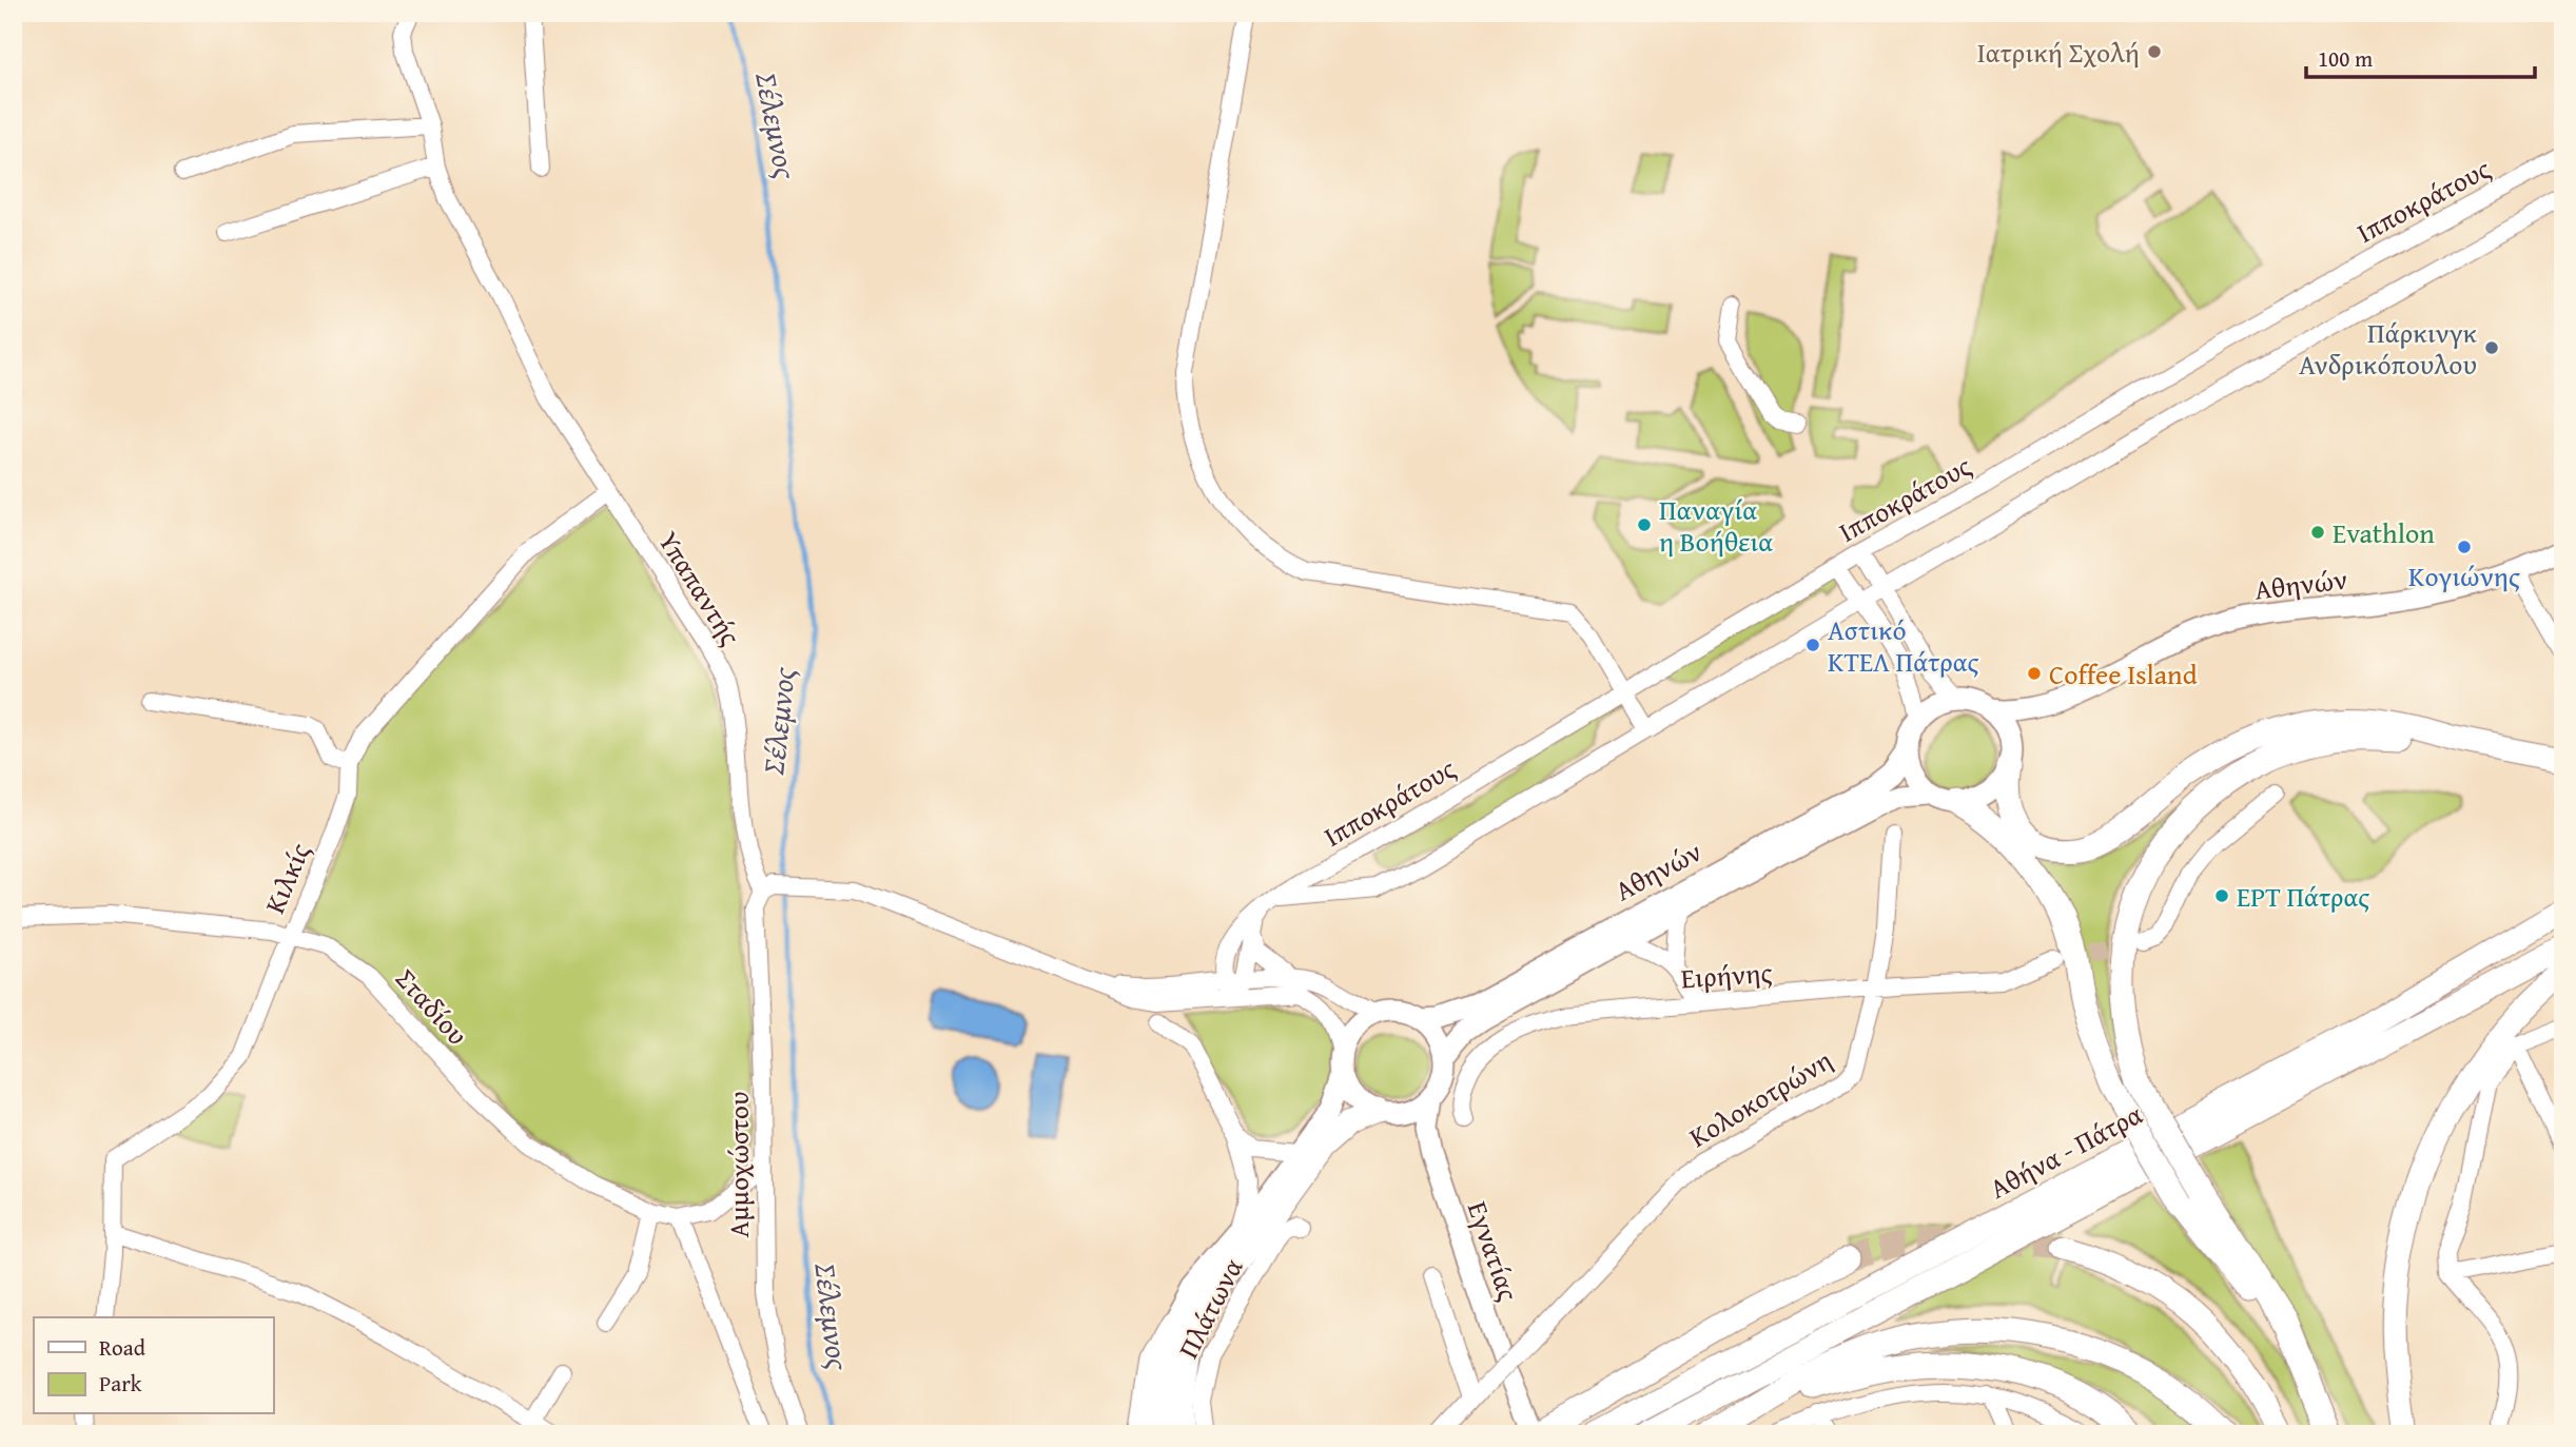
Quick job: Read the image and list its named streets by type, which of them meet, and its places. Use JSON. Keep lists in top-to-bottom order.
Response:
{
  "streets": {
    "highway": ["Αθήνα - Πάτρα"],
    "main road": ["Αθηνών", "Εγνατίας"],
    "street": [
      "Ιπποκράτους",
      "Υπαπαντής",
      "Κιλκίς",
      "Ειρήνης",
      "Σταδίου",
      "Κολοκοτρώνη",
      "Αμμοχώστου",
      "Πλάτωνα"
    ]
  },
  "crossings": [
    ["Αθηνών", "Εγνατίας"],
    ["Υπαπαντής", "Κιλκίς"],
    ["Υπαπαντής", "Αμμοχώστου"],
    ["Κιλκίς", "Σταδίου"],
    ["Ειρήνης", "Κολοκοτρώνη"],
    ["Σταδίου", "Αμμοχώστου"]
  ],
  "water": ["Σέλεμνος"],
  "places": [
    "Ιατρική Σχολή",
    "Πάρκινγκ Ανδρικόπουλου",
    "Παναγία η Βοήθεια",
    "Evathlon",
    "Κογιώνης",
    "Αστικό ΚΤΕΛ Πάτρας",
    "Coffee Island",
    "ΕΡΤ Πάτρας"
  ],
  "legend": ["Road", "Park"],
  "scale_bar": "100 m"
}
